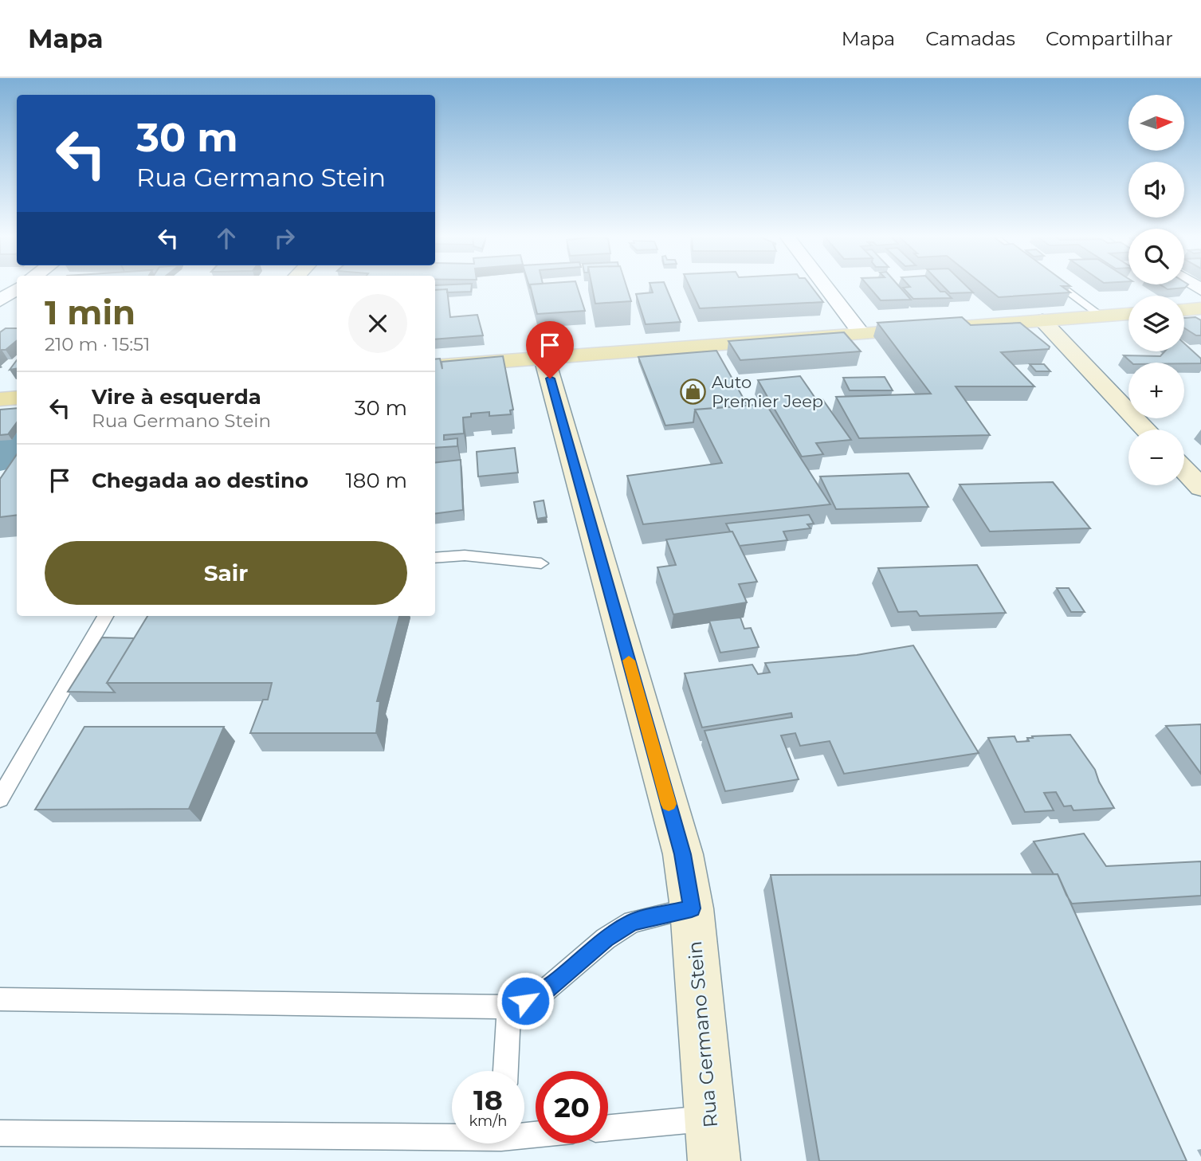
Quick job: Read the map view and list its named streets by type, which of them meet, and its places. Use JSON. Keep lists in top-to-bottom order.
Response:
{
  "streets": {
    "street": ["Rua Germano Stein"]
  },
  "places": {
    "shop": ["Auto Premier Jeep"]
  },
  "north": "right",
  "page": {
    "header": "Mapa",
    "nav": ["Mapa", "Camadas", "Compartilhar"],
    "map_buttons": ["+", "−"],
    "turn": ["30 m", "Rua Germano Stein"],
    "heading": ["1 min", "210 m · 15:51"],
    "list": [
      {
        "name": "Vire à esquerda",
        "note": "Rua Germano Stein",
        "value": "30 m"
      },
      {
        "name": "Chegada ao destino",
        "value": "180 m"
      }
    ],
    "buttons": "Sair",
    "speed": "18 km/h",
    "limit": "20"
  }
}
